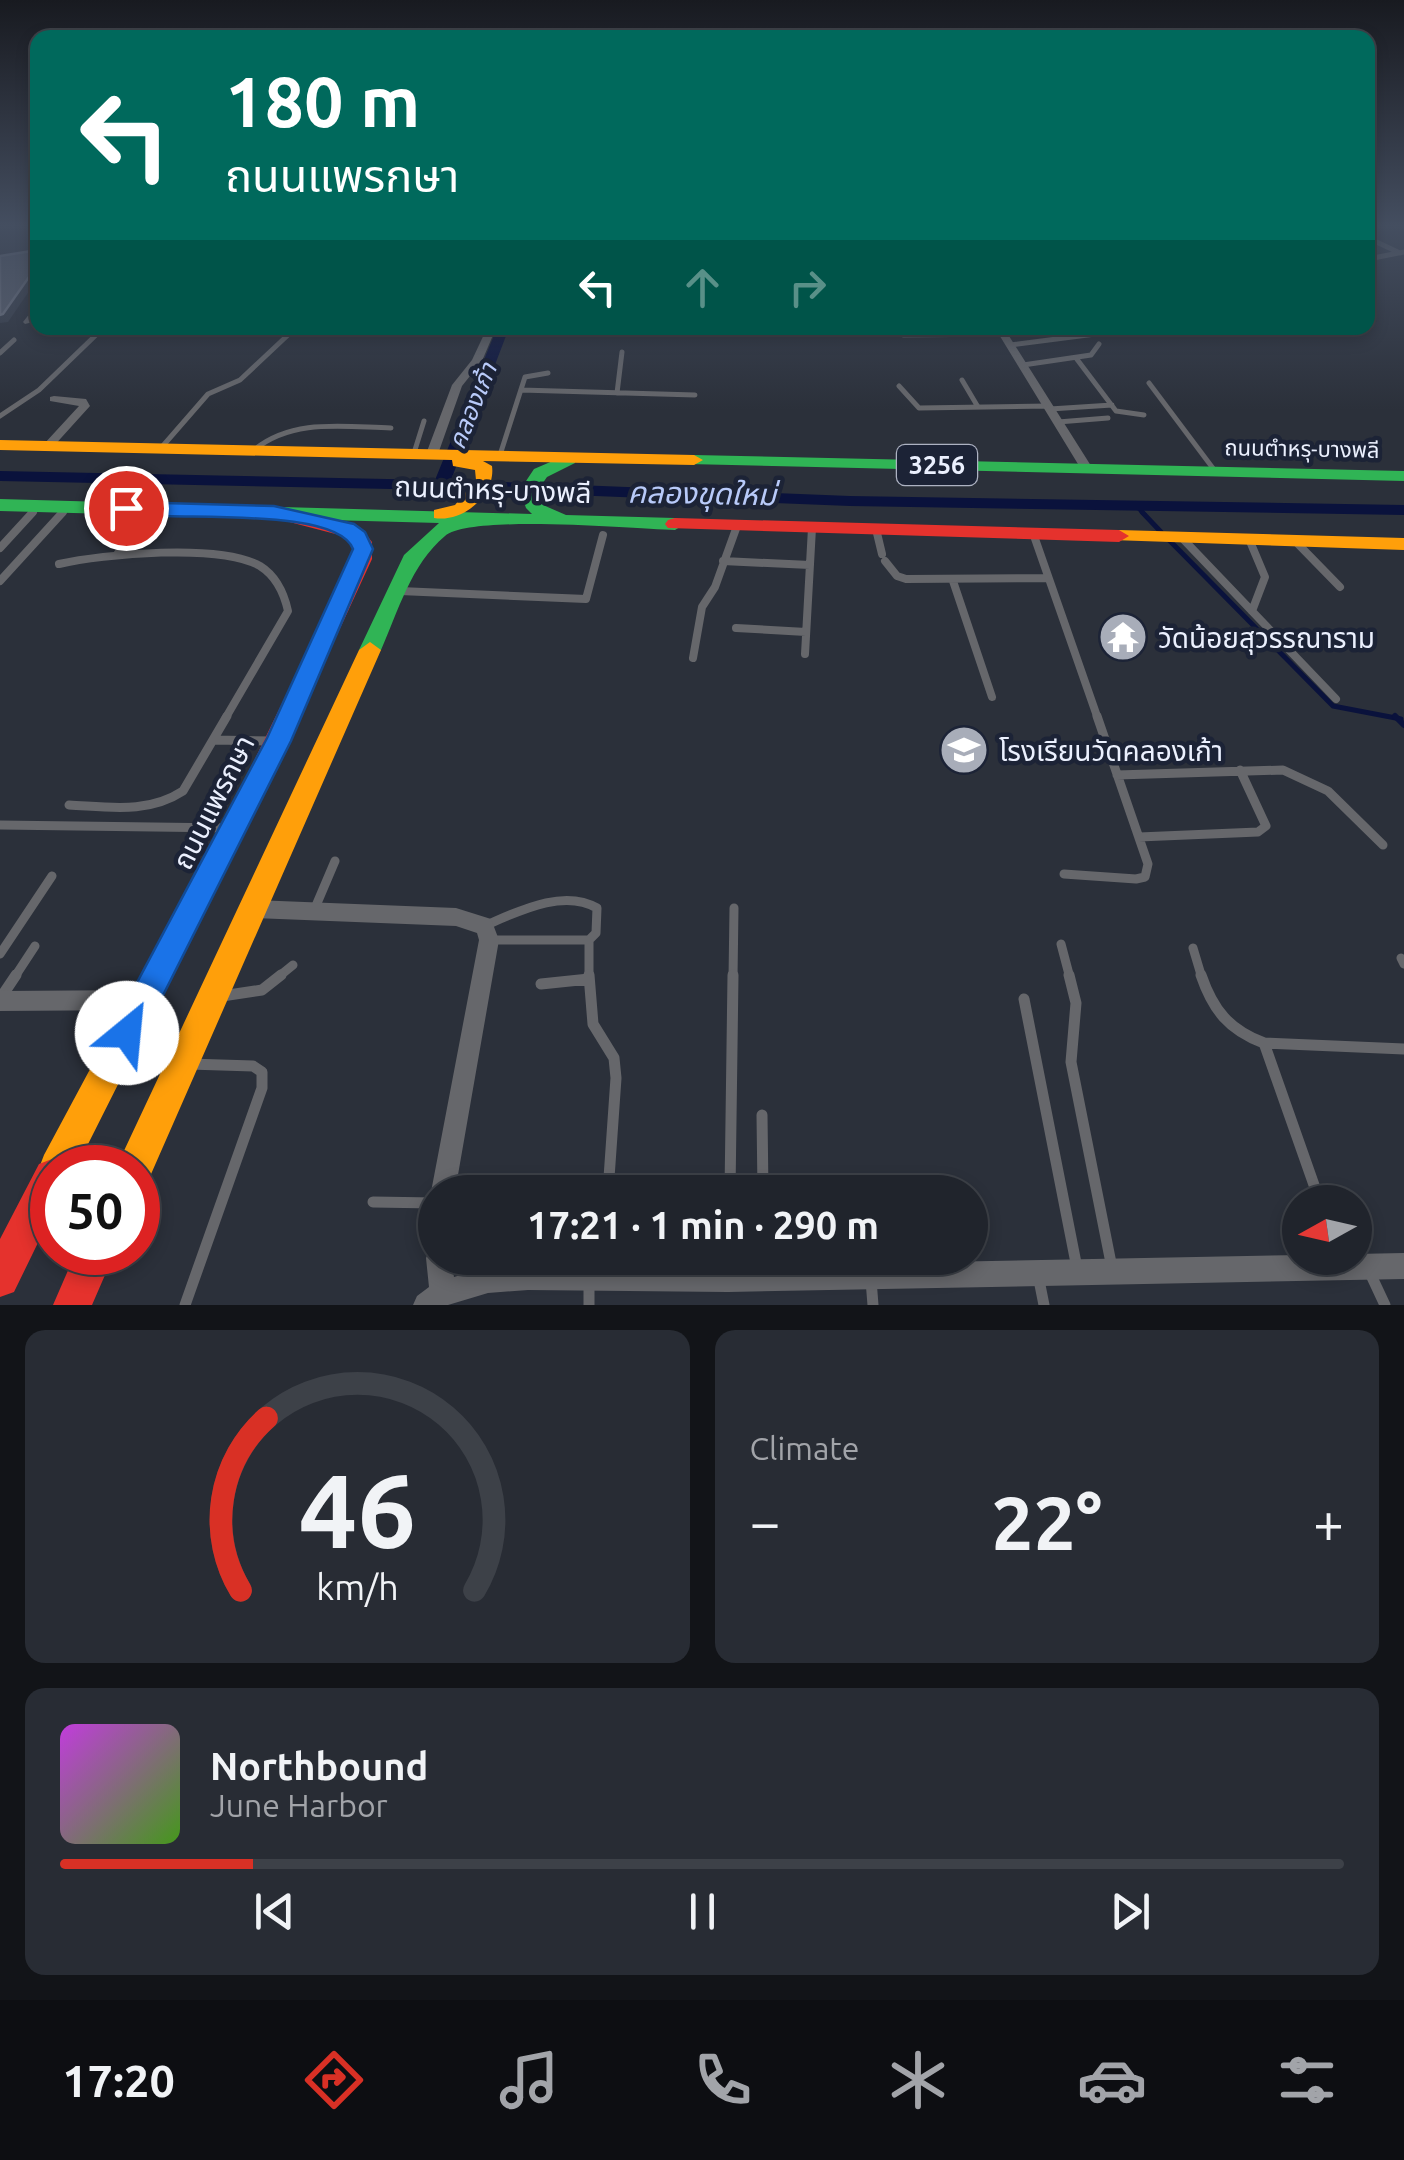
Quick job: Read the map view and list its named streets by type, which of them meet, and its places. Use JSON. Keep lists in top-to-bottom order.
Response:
{
  "streets": {
    "main road": ["ถนนตำหรุ-บางพลี", "3256", "ถนนแพรกษา"]
  },
  "water": ["คลองเก้า", "คลองขุดใหม่"],
  "places": {
    "temple": ["วัดน้อยสุวรรณาราม"],
    "school or university": ["โรงเรียนวัดคลองเก้า"]
  },
  "north": "left",
  "page": {
    "turn": ["180 m", "ถนนแพรกษา"],
    "limit": "50",
    "trip": "17:21 · 1 min · 290 m",
    "tile": "Climate",
    "heat": ["−", "22°", "+"],
    "song": ["Northbound", "June Harbor"],
    "tabs": "17:20",
    "gauge": ["46", "km/h"]
  }
}
